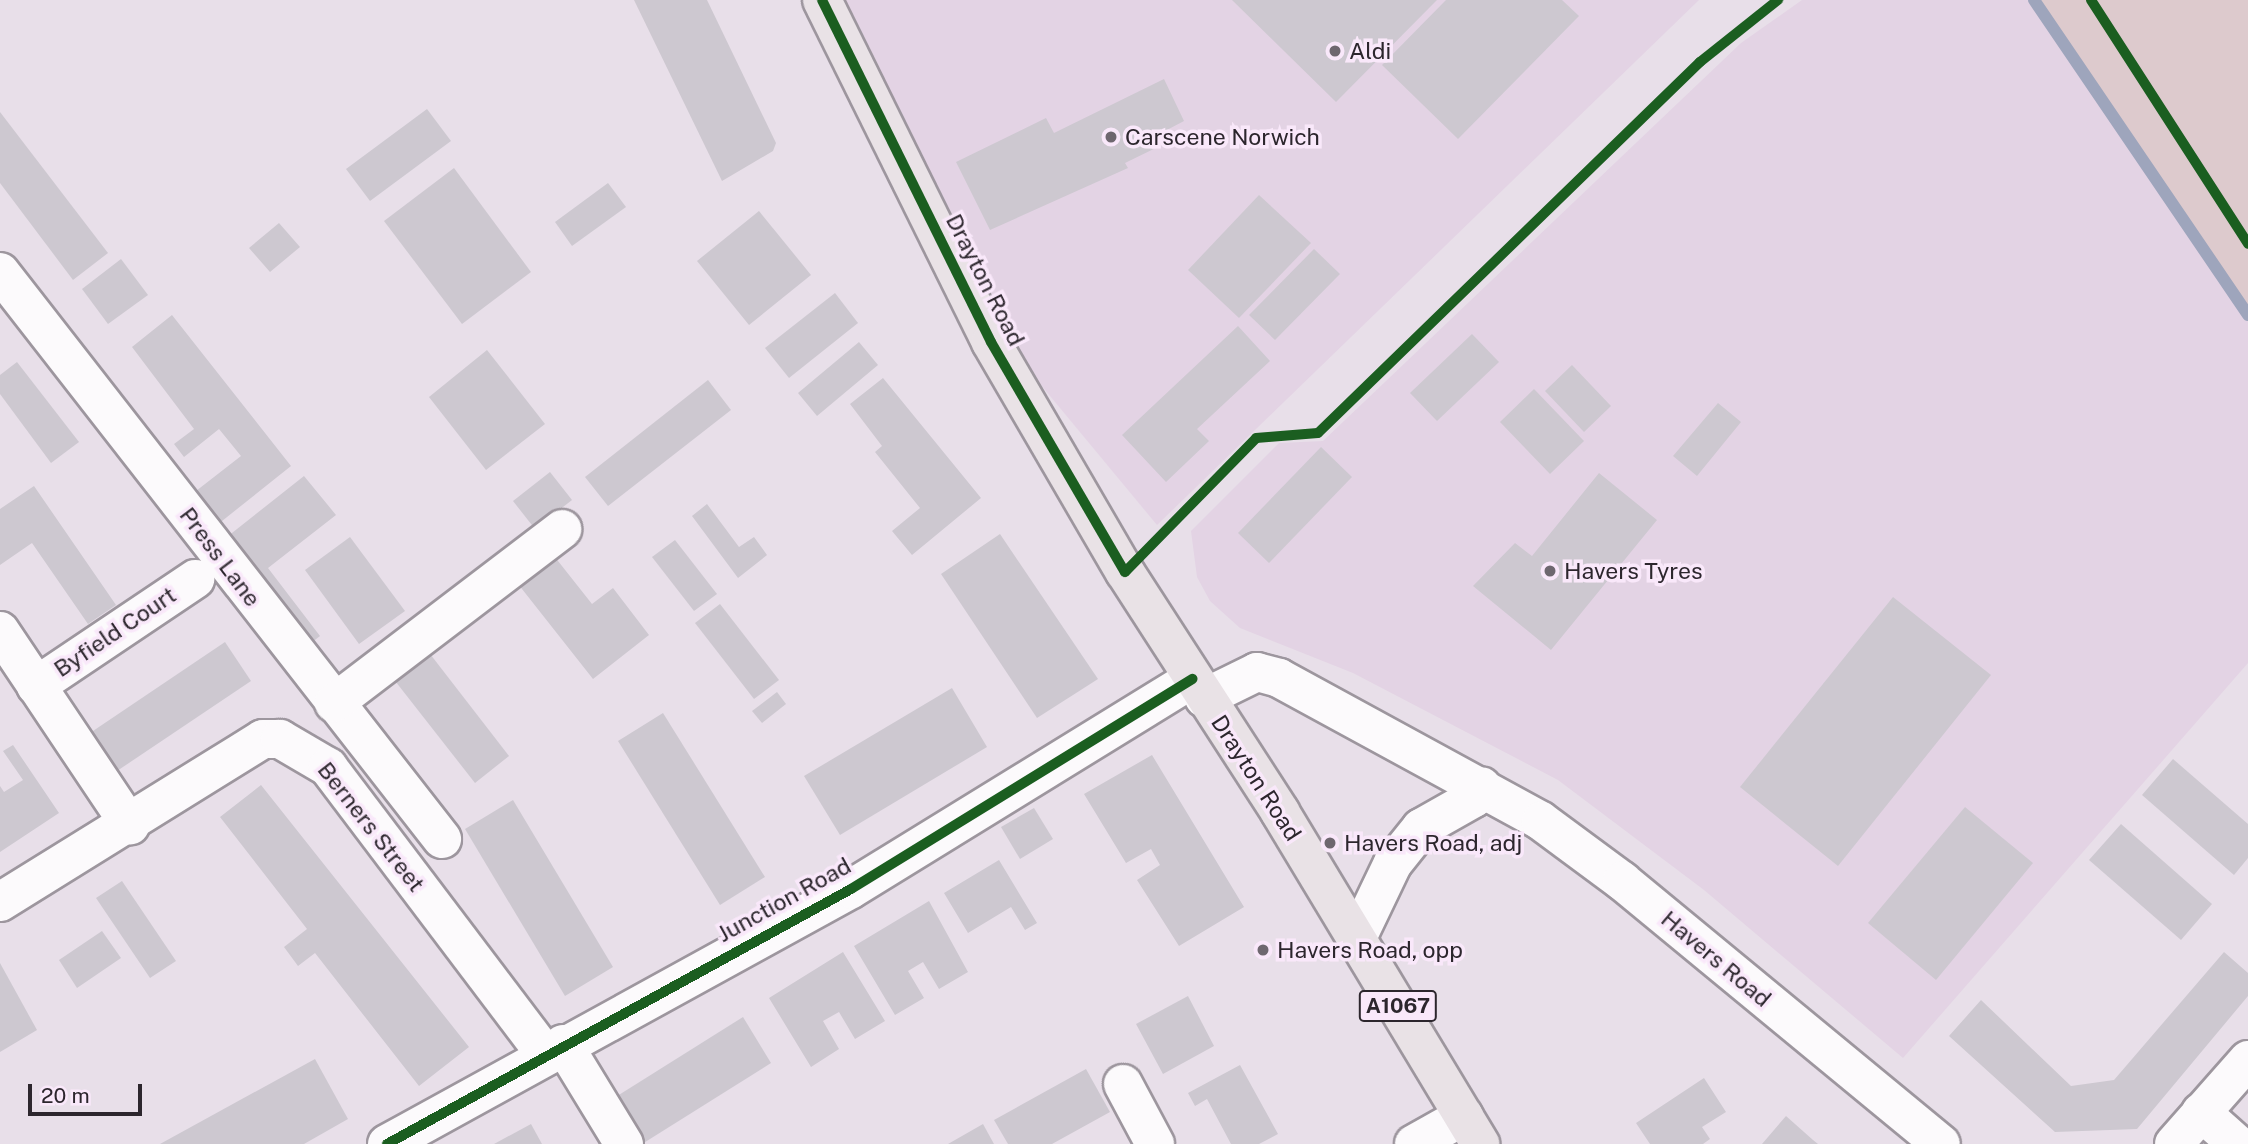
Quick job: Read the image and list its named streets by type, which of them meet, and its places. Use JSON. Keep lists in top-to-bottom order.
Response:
{
  "streets": {
    "main road": ["Drayton Road", "A1067"],
    "street": [
      "Press Lane",
      "Byfield Court",
      "Berners Street",
      "Junction Road",
      "Havers Road"
    ]
  },
  "crossings": [
    ["Drayton Road", "Junction Road"],
    ["Drayton Road", "Havers Road"],
    ["Byfield Court", "Berners Street"],
    ["Berners Street", "Junction Road"],
    ["Junction Road", "Havers Road"]
  ],
  "places": [
    "Aldi",
    "Carscene Norwich",
    "Havers Tyres",
    "Havers Road, adj",
    "Havers Road, opp"
  ],
  "scale_bar": "20 m"
}
